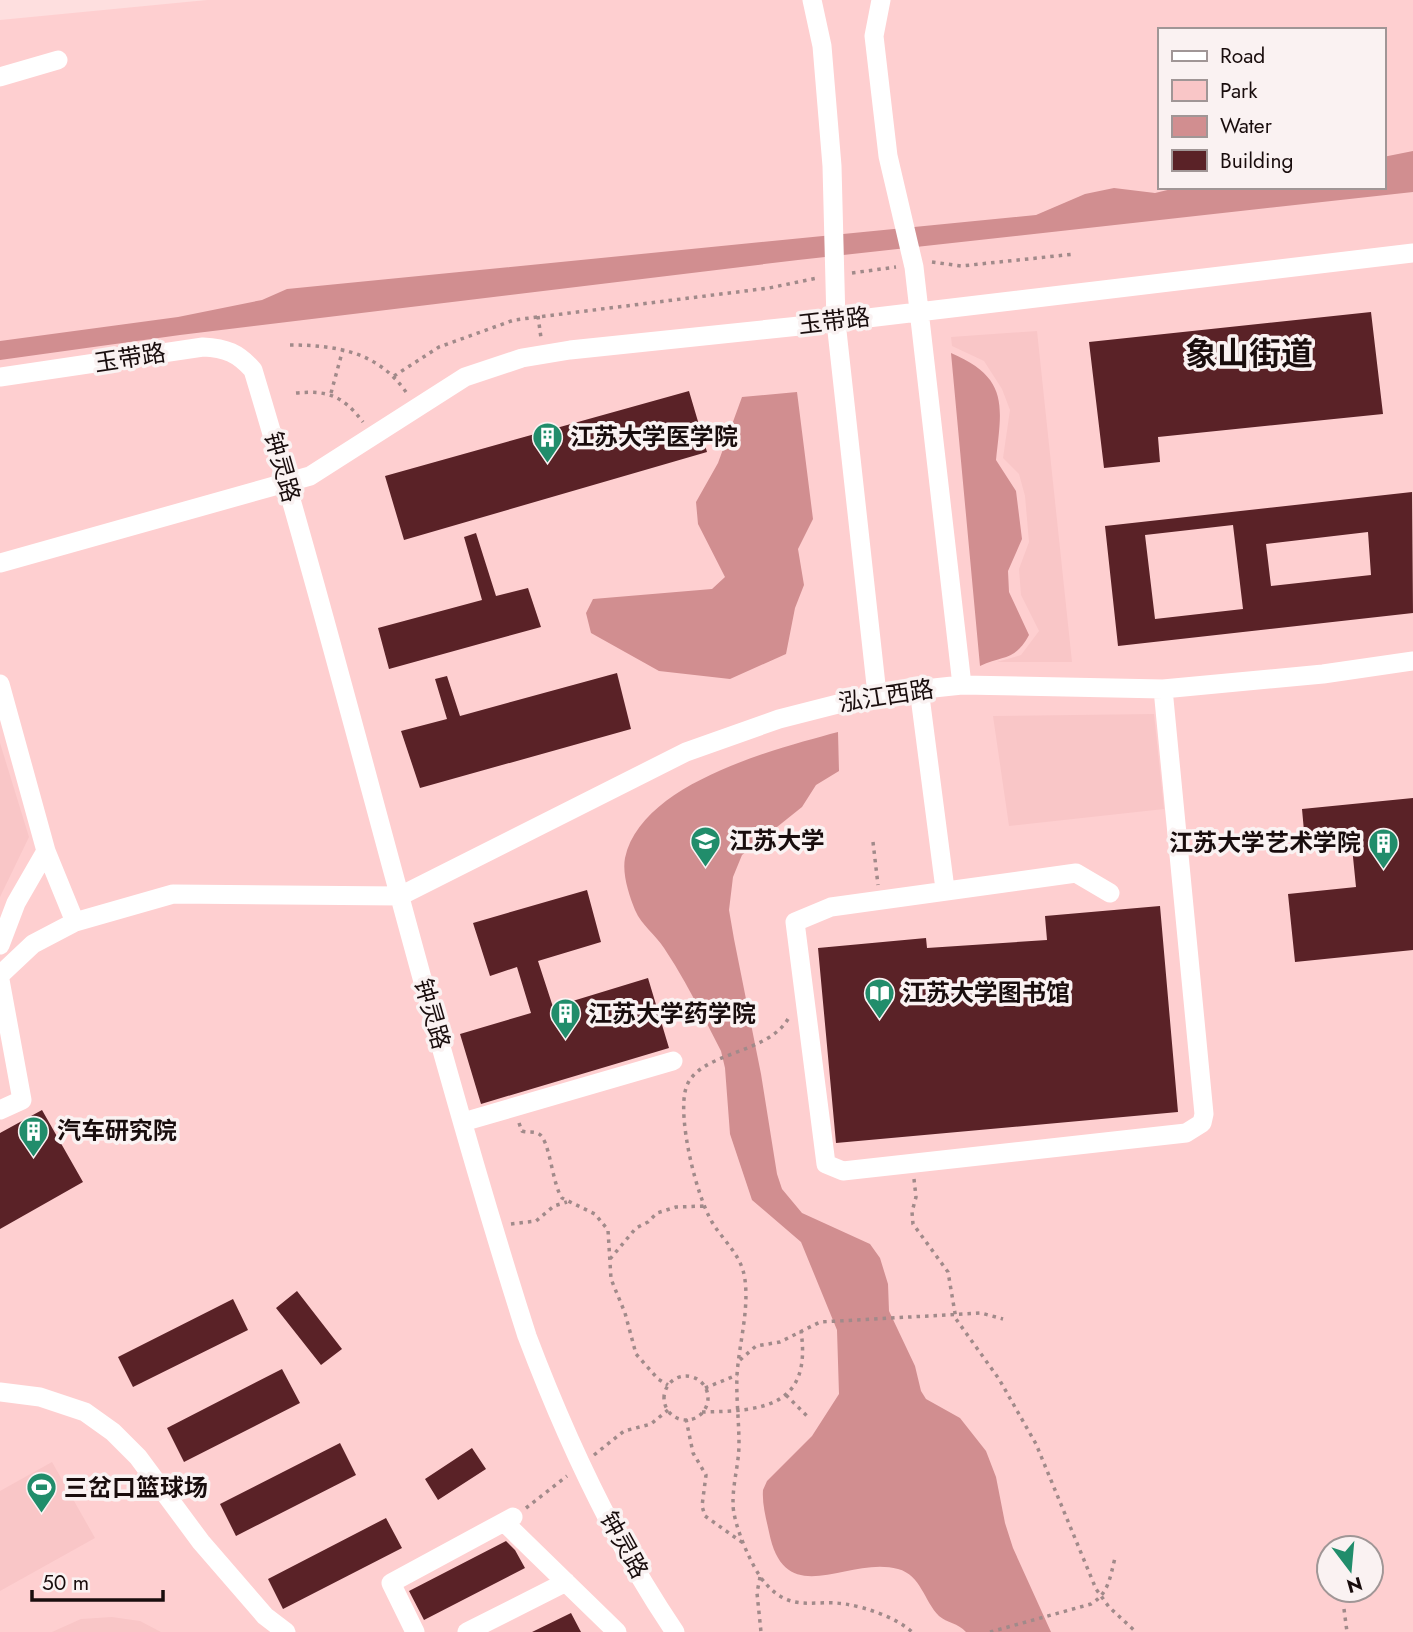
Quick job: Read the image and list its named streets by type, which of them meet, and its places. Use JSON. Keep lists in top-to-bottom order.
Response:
{
  "streets": {
    "lane": ["玉带路", "钟灵路", "泓江西路"]
  },
  "crossings": [
    ["玉带路", "钟灵路"],
    ["钟灵路", "泓江西路"]
  ],
  "districts": ["象山街道"],
  "places": {
    "building": [
      "江苏大学医学院",
      "江苏大学艺术学院",
      "江苏大学药学院",
      "汽车研究院"
    ],
    "school or university": ["江苏大学"],
    "library": ["江苏大学图书馆"],
    "sports": ["三岔口篮球场"]
  },
  "legend": [
    "Road",
    "Park",
    "Water",
    "Building"
  ],
  "scale_bar": "50 m",
  "north": "bottom"
}
